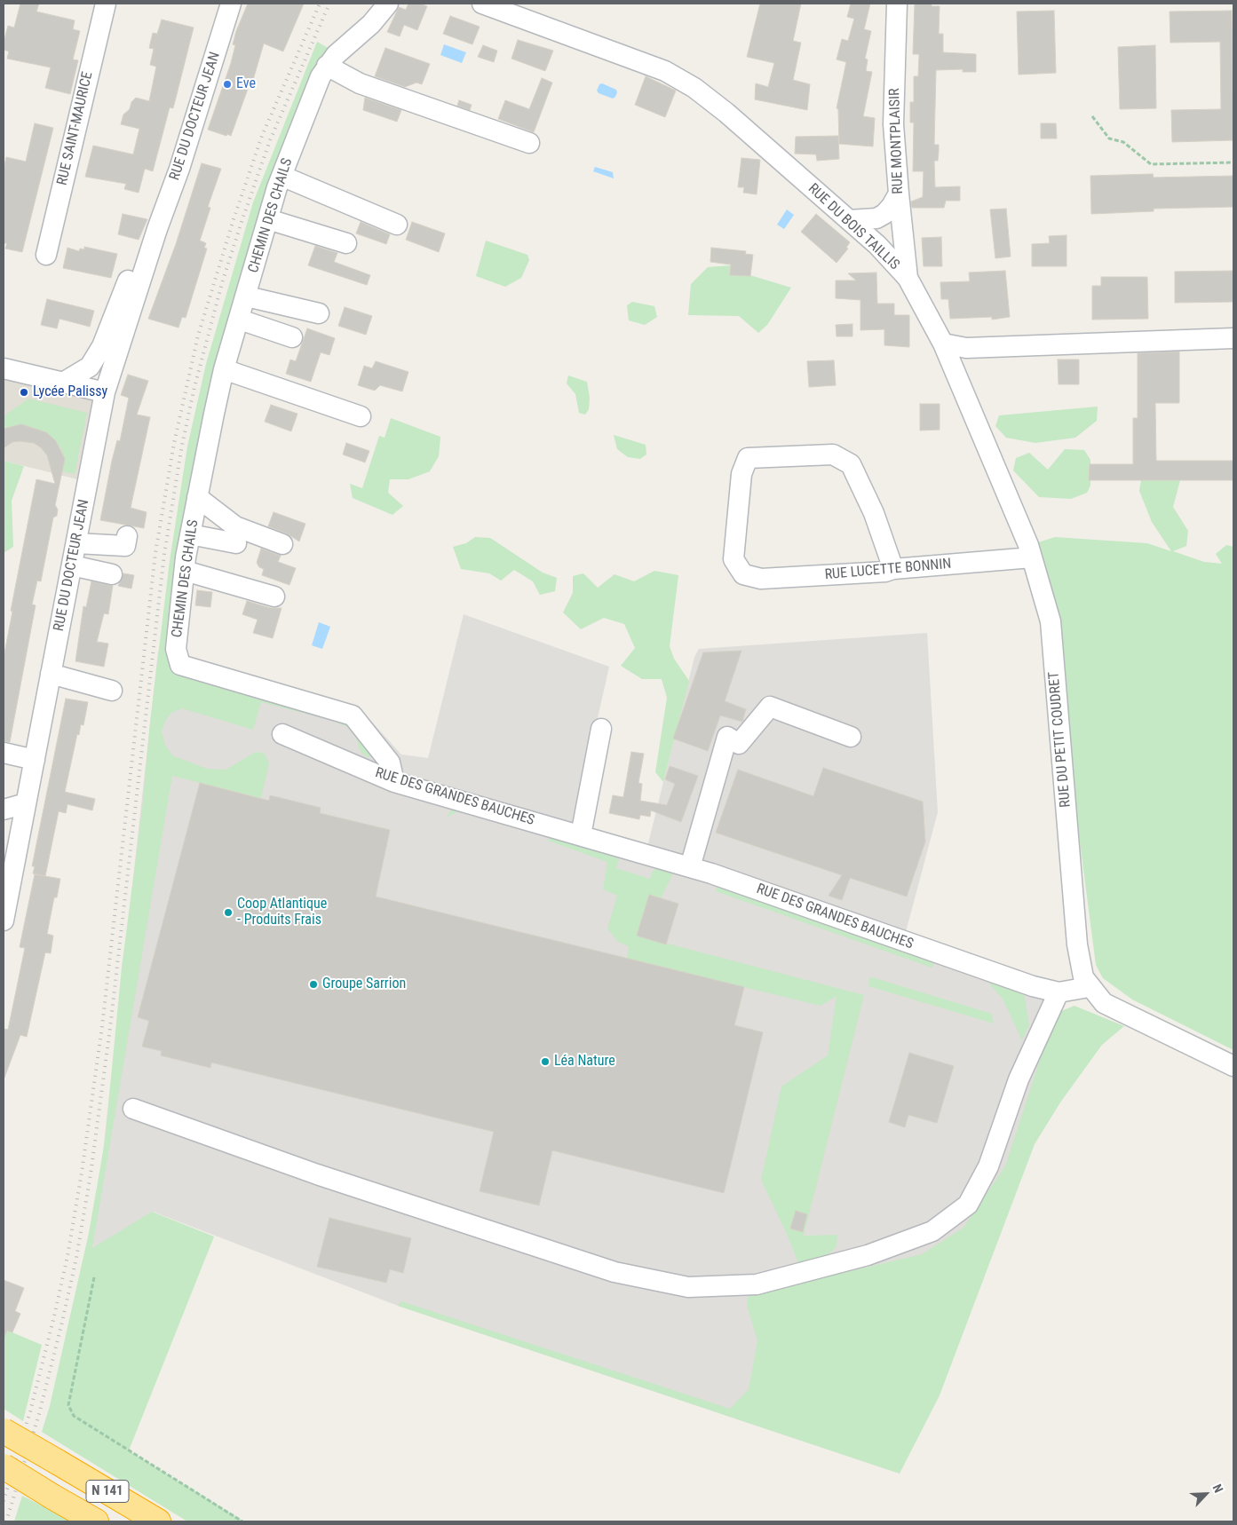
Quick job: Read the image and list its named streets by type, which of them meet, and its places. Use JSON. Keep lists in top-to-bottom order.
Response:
{
  "streets": {
    "highway": ["N 141"],
    "street": [
      "RUE DU DOCTEUR JEAN",
      "RUE SAINT-MAURICE",
      "RUE MONTPLAISIR",
      "CHEMIN DES CHAILS",
      "RUE DU BOIS TAILLIS",
      "RUE LUCETTE BONNIN",
      "RUE DU PETIT COUDRET",
      "RUE DES GRANDES BAUCHES"
    ]
  },
  "crossings": [
    ["RUE MONTPLAISIR", "RUE DU BOIS TAILLIS"],
    ["CHEMIN DES CHAILS", "RUE DES GRANDES BAUCHES"],
    ["RUE DU BOIS TAILLIS", "RUE DU PETIT COUDRET"],
    ["RUE LUCETTE BONNIN", "RUE DU PETIT COUDRET"],
    ["RUE DU PETIT COUDRET", "RUE DES GRANDES BAUCHES"]
  ],
  "places": [
    "Eve",
    "Lycée Palissy",
    "Coop Atlantique - Produits Frais",
    "Groupe Sarrion",
    "Léa Nature"
  ],
  "north": "top right"
}
